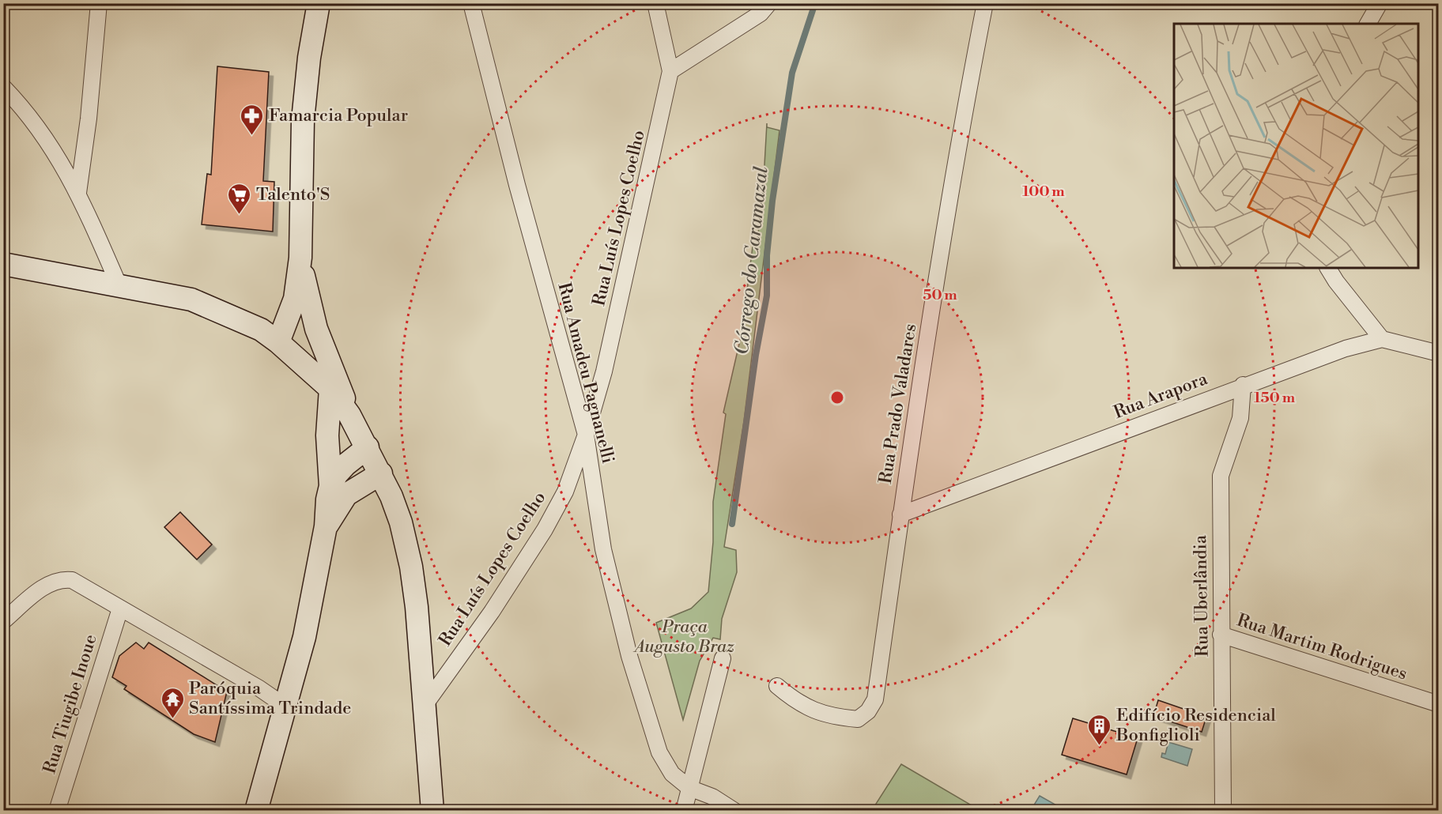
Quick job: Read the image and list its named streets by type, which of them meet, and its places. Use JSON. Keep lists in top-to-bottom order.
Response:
{
  "streets": {
    "street": [
      "Rua Luís Lopes Coelho",
      "Rua Amadeu Pagnanelli",
      "Rua Arapora",
      "Rua Prado Valadares",
      "Rua Uberlândia",
      "Rua Martim Rodrigues",
      "Rua Tiugibe Inoue"
    ]
  },
  "crossings": [
    ["Rua Luís Lopes Coelho", "Rua Amadeu Pagnanelli"],
    ["Rua Arapora", "Rua Prado Valadares"],
    ["Rua Arapora", "Rua Uberlândia"],
    ["Rua Uberlândia", "Rua Martim Rodrigues"]
  ],
  "water": ["Córrego do Caramazal"],
  "parks": ["Praça Augusto Braz"],
  "places": {
    "pharmacy": ["Famarcia Popular"],
    "supermarket": ["Talento'S"],
    "temple": ["Paróquia Santíssima Trindade"],
    "building": ["Edifício Residencial Bonfiglioli"]
  },
  "rings": ["100 m", "50 m", "150 m"]
}
